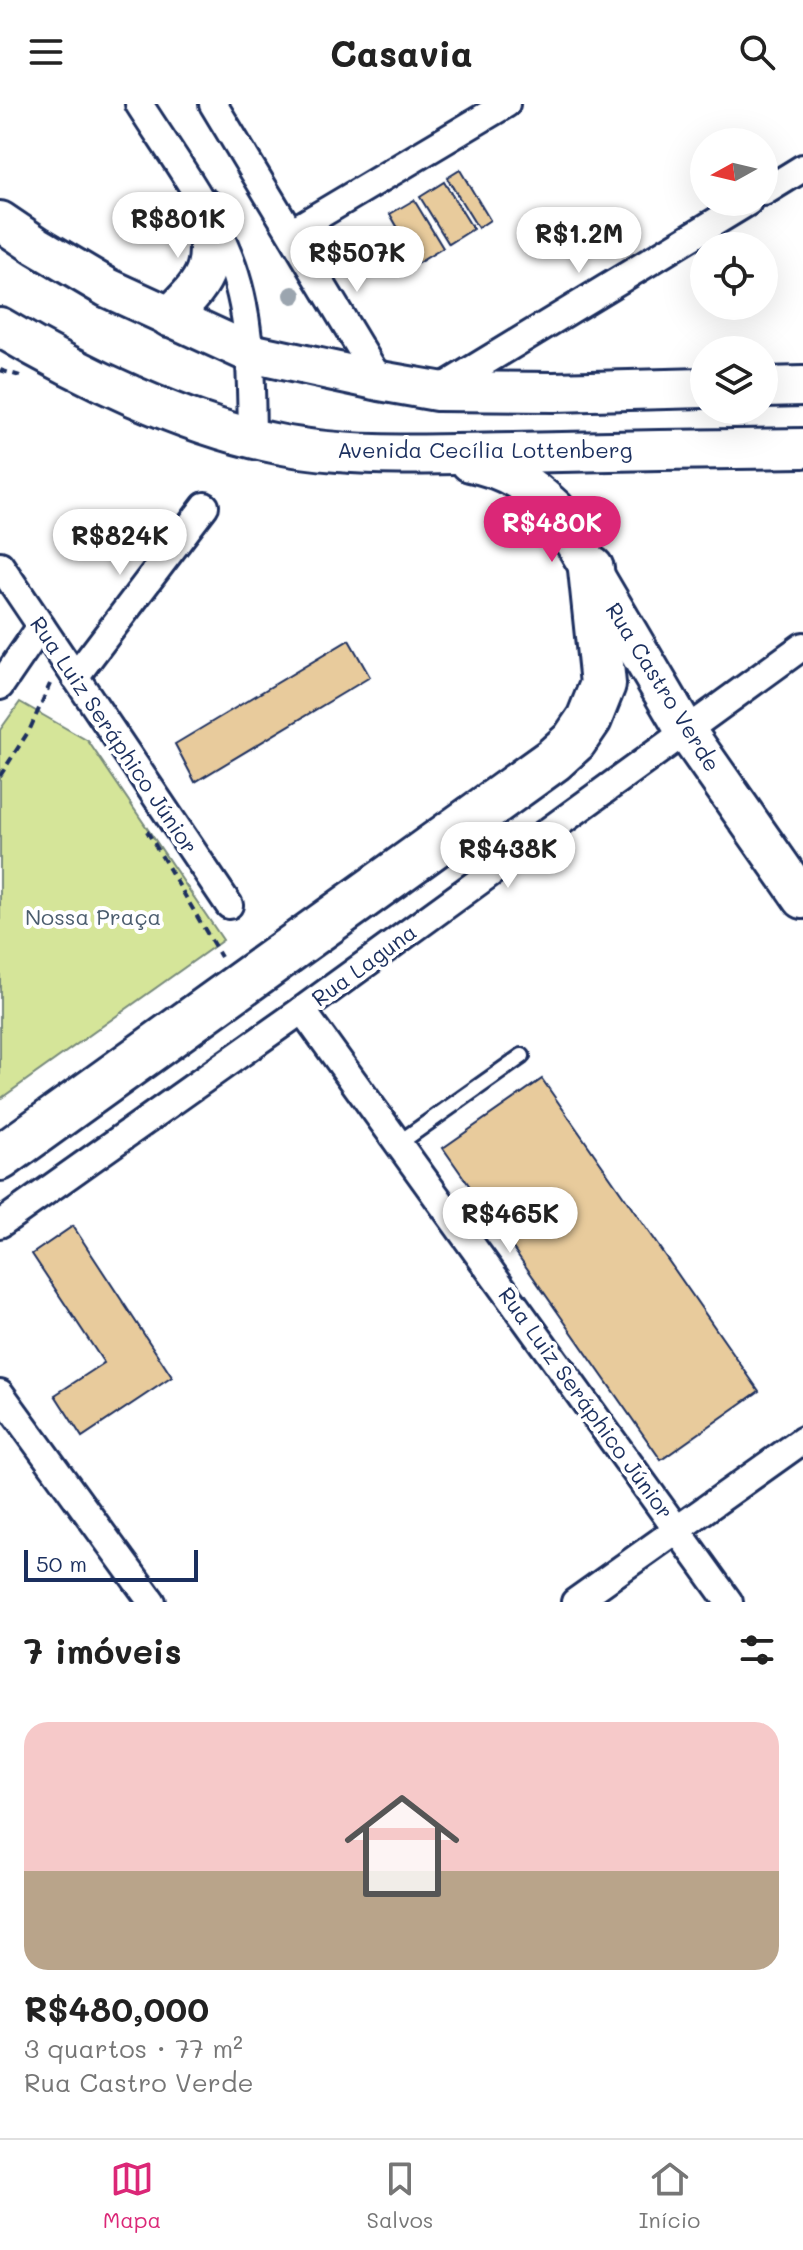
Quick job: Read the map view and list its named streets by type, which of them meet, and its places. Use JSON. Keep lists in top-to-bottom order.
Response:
{
  "streets": {
    "main road": ["Avenida Cecília Lottenberg", "Rua Castro Verde"],
    "street": ["Rua Luiz Seráphico Júnior", "Rua Laguna"]
  },
  "crossings": [
    ["Avenida Cecília Lottenberg", "Rua Castro Verde"],
    ["Rua Castro Verde", "Rua Laguna"],
    ["Rua Luiz Seráphico Júnior", "Rua Laguna"]
  ],
  "parks": ["Nossa Praça"],
  "scale_bar": "50 m",
  "north": "left",
  "page": {
    "header": "Casavia",
    "price": [
      "R$801K",
      "R$1.2M",
      "R$507K",
      "R$480K",
      "R$824K",
      "R$438K",
      "R$465K"
    ],
    "scale": "50 m",
    "heading": "7 imóveis",
    "list": [
      {
        "name": "R$480,000",
        "note": "3 quartos · 77 m² · Rua Castro Verde"
      }
    ],
    "tabs": ["Mapa", "Salvos", "Início"]
  }
}
